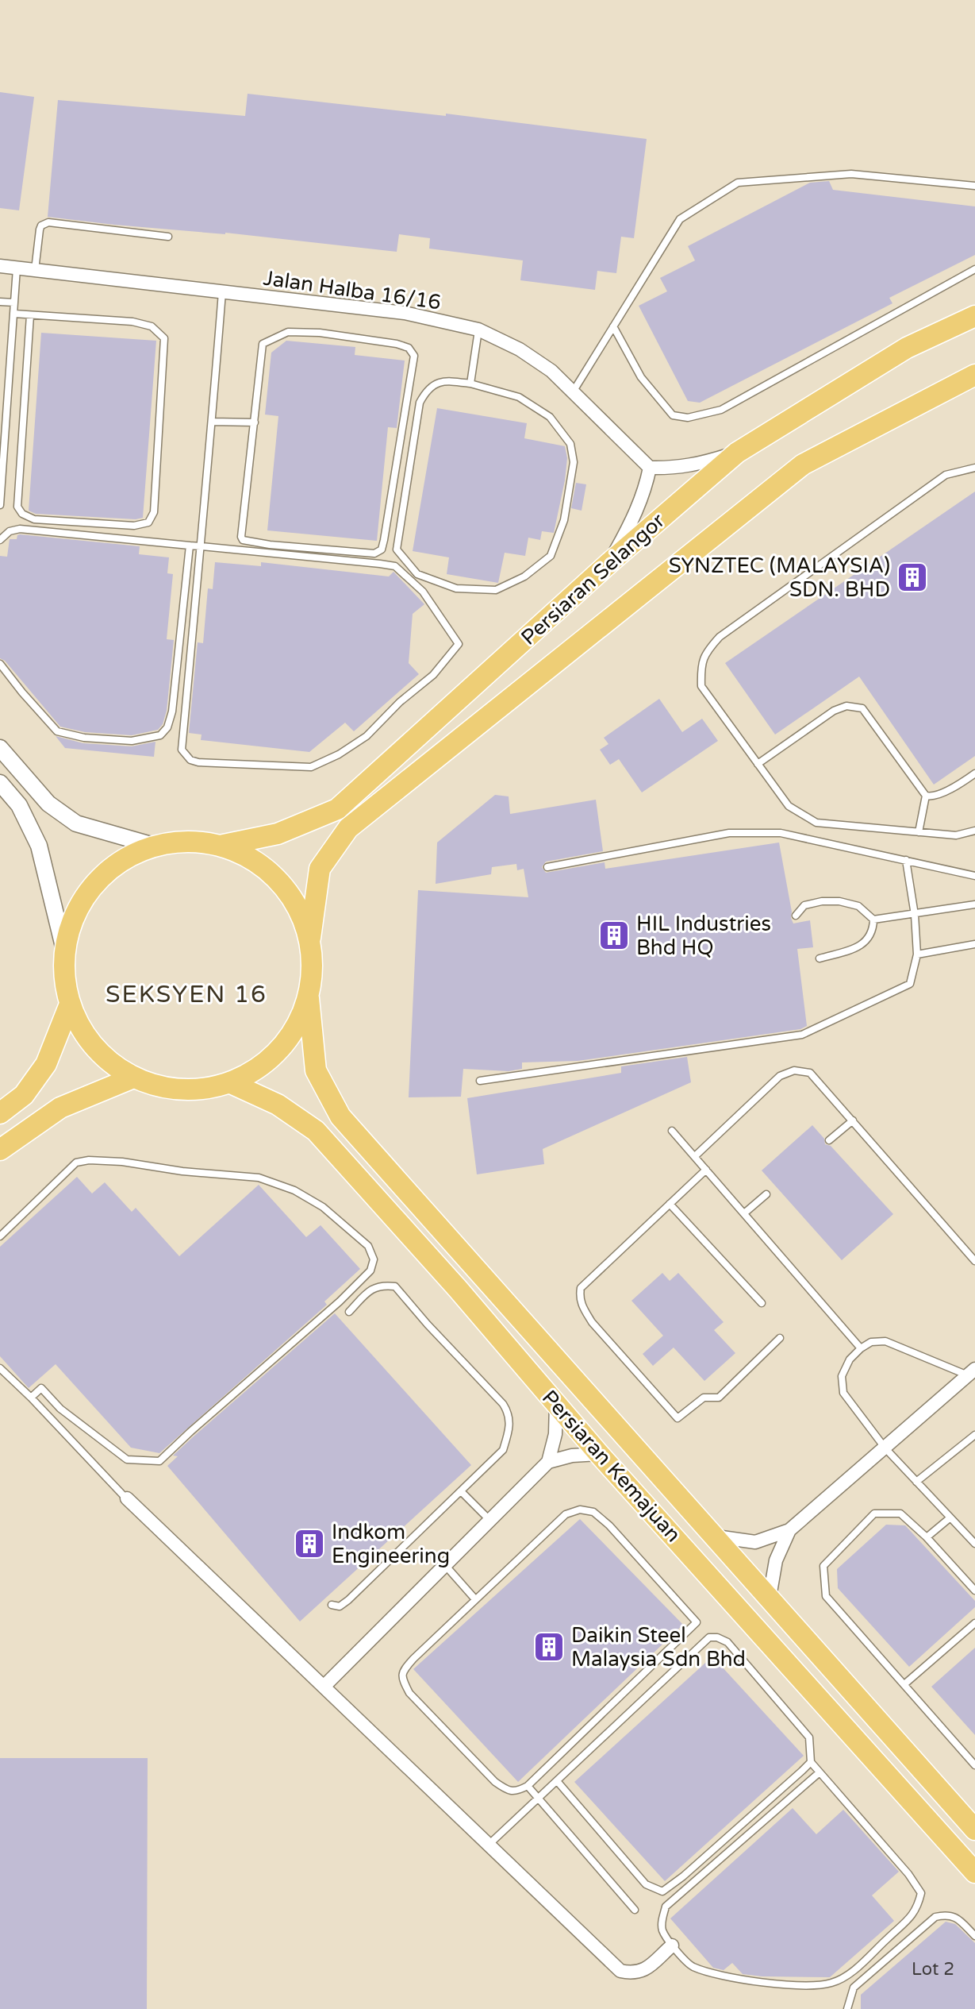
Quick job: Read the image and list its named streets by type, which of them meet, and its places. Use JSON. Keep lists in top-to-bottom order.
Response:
{
  "streets": {
    "main road": ["Persiaran Selangor", "Persiaran Kemajuan"],
    "street": ["Jalan Halba 16/16"]
  },
  "districts": ["SEKSYEN 16"],
  "places": {
    "building": [
      "SYNZTEC (MALAYSIA) SDN. BHD",
      "HIL Industries Bhd HQ",
      "Indkom Engineering",
      "Daikin Steel Malaysia Sdn Bhd"
    ]
  },
  "house_numbers": ["Lot 2"]
}
